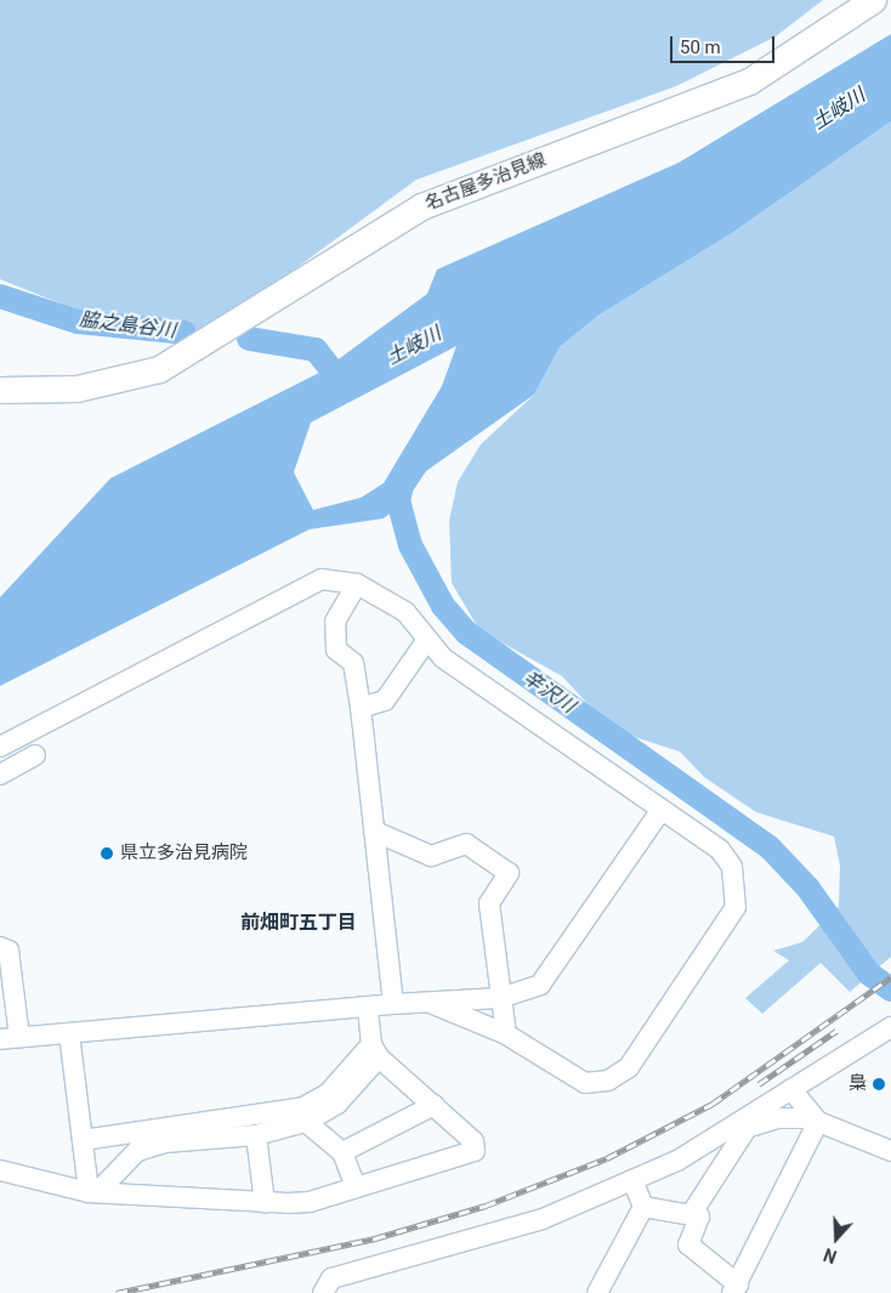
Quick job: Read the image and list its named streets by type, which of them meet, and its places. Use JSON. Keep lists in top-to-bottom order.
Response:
{
  "streets": {
    "main road": ["名古屋多治見線"]
  },
  "districts": ["前畑町五丁目"],
  "water": ["土岐川", "脇之島谷川", "辛沢川"],
  "places": ["県立多治見病院", "梟"],
  "scale_bar": "50 m",
  "north": "bottom"
}
